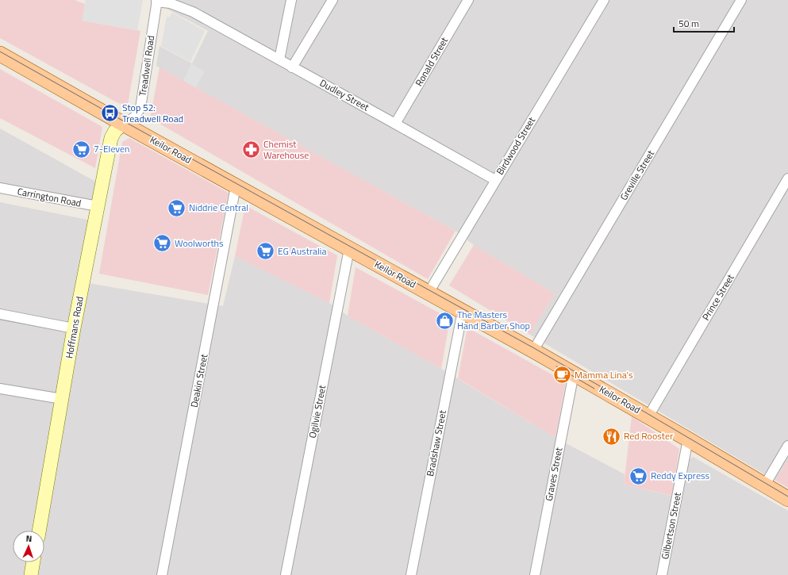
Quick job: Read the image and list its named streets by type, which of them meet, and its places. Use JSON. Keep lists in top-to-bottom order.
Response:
{
  "streets": {
    "main road": ["Keilor Road", "Hoffmans Road"],
    "street": [
      "Ronald Street",
      "Treadwell Road",
      "Dudley Street",
      "Birdwood Street",
      "Greville Street",
      "Carrington Road",
      "Prince Street",
      "Deakin Street",
      "Ogilvie Street",
      "Bradshaw Street",
      "Graves Street",
      "Gilbertson Street"
    ]
  },
  "crossings": [
    ["Ronald Street", "Dudley Street"],
    ["Treadwell Road", "Dudley Street"],
    ["Treadwell Road", "Keilor Road"],
    ["Treadwell Road", "Hoffmans Road"],
    ["Dudley Street", "Birdwood Street"],
    ["Birdwood Street", "Keilor Road"],
    ["Keilor Road", "Greville Street"],
    ["Keilor Road", "Prince Street"],
    ["Keilor Road", "Hoffmans Road"],
    ["Keilor Road", "Deakin Street"],
    ["Keilor Road", "Ogilvie Street"],
    ["Keilor Road", "Bradshaw Street"],
    ["Keilor Road", "Graves Street"],
    ["Keilor Road", "Gilbertson Street"],
    ["Carrington Road", "Hoffmans Road"]
  ],
  "places": {
    "bus stop": ["Stop 52: Treadwell Road"],
    "supermarket": [
      "7-Eleven",
      "Niddrie Central",
      "Woolworths",
      "EG Australia",
      "Reddy Express"
    ],
    "pharmacy": ["Chemist Warehouse"],
    "shop": ["The Masters Hand Barber Shop"],
    "cafe": ["Mamma Lina's"],
    "restaurant": ["Red Rooster"]
  },
  "scale_bar": "50 m",
  "north": "top"
}
